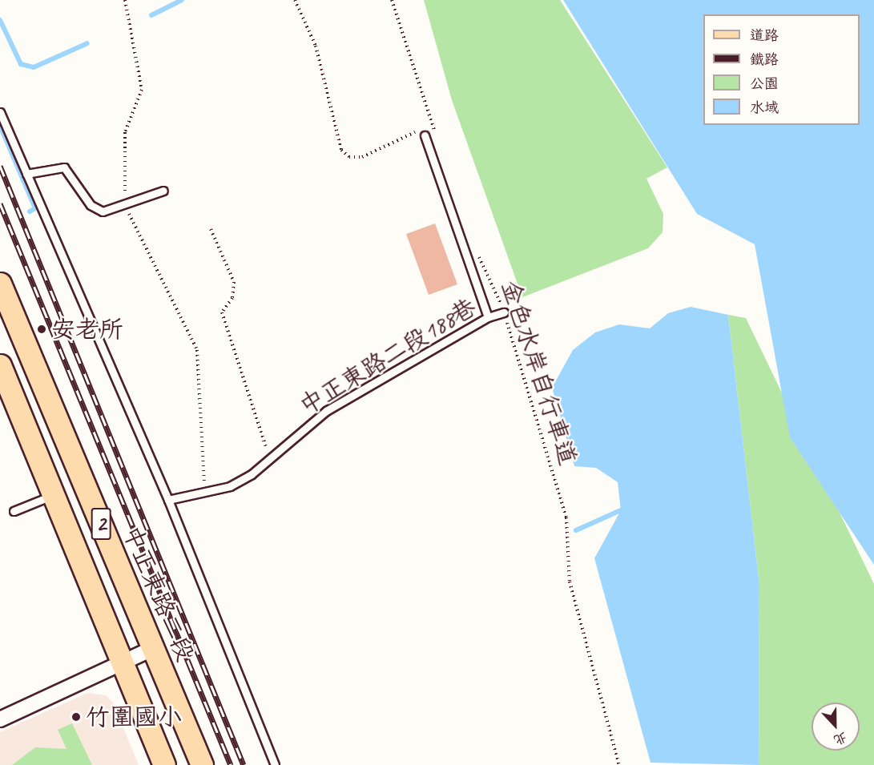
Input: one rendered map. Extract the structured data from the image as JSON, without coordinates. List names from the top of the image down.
{
  "streets": {
    "main road": ["2", "中正東路二段"],
    "lane": ["中正東路二段188巷"],
    "path": ["金色水岸自行車道"]
  },
  "crossings": [
    ["中正東路二段188巷", "金色水岸自行車道"]
  ],
  "places": ["安老所", "竹圍國小"],
  "legend": [
    "道路",
    "鐵路",
    "公園",
    "水域"
  ],
  "north": "bottom"
}
